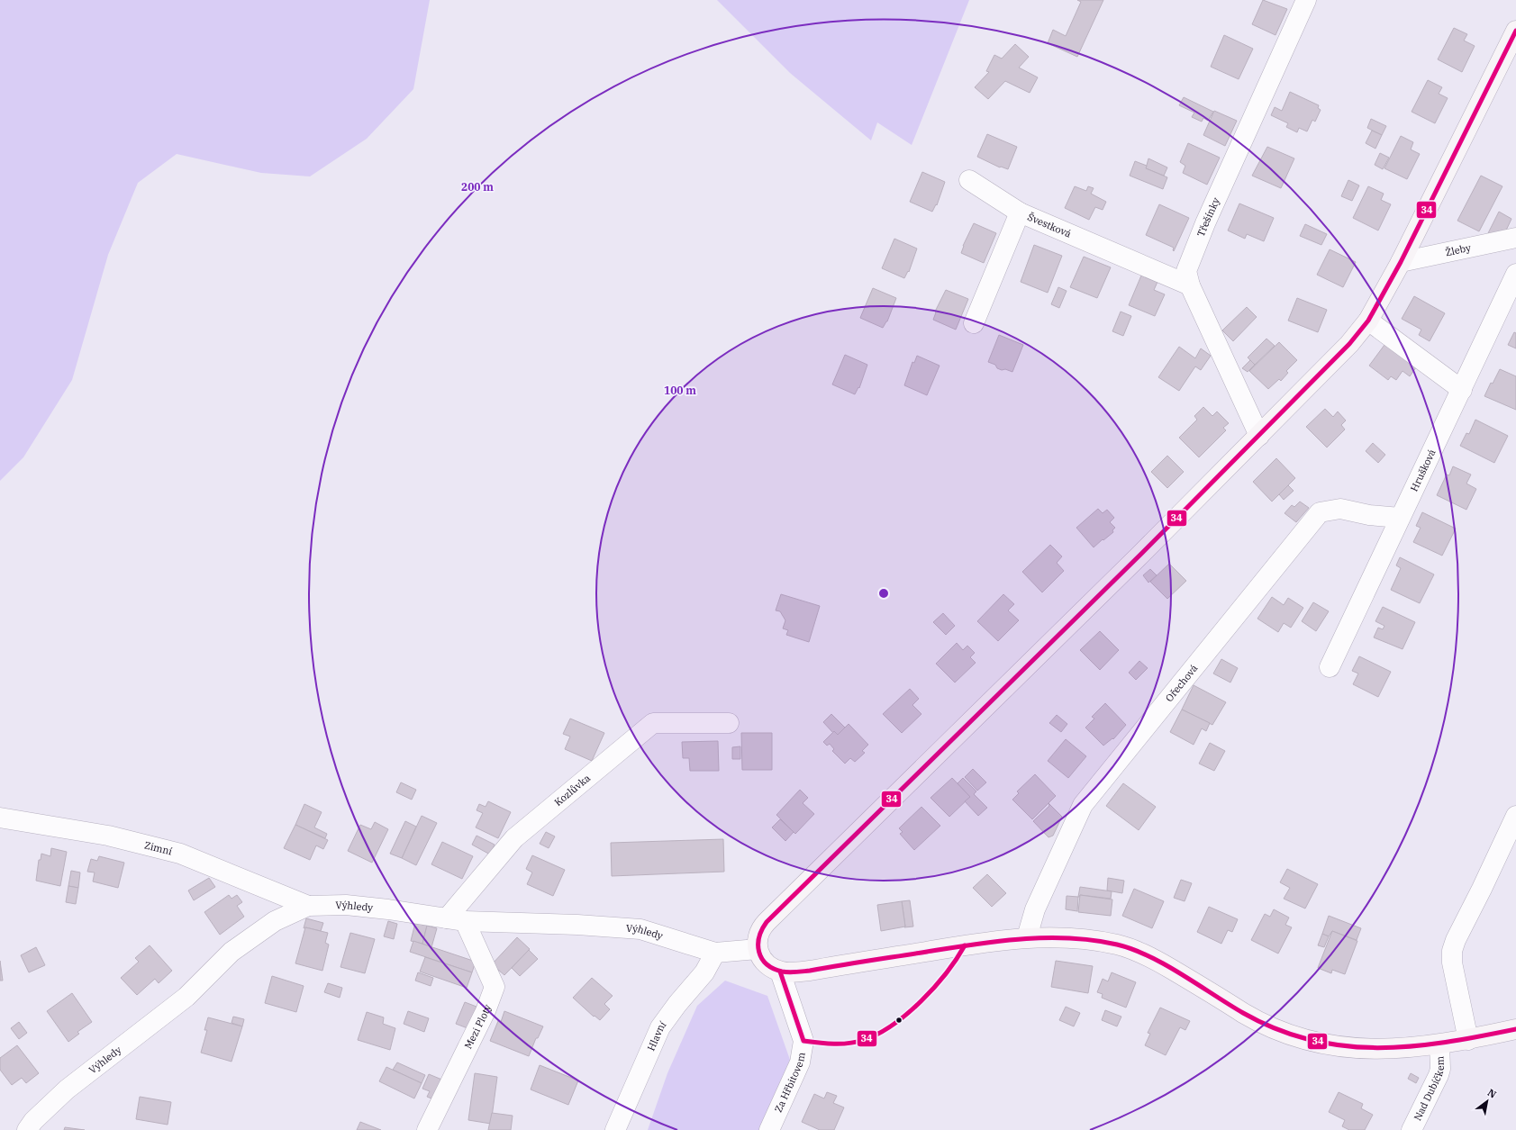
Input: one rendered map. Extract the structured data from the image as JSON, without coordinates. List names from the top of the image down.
{
  "streets": {
    "street": [
      "Třešínky",
      "Švestková",
      "Žleby",
      "Hrušková",
      "Ořechová",
      "Kozlůvka",
      "Zimní",
      "Výhledy",
      "Mezi Ploty",
      "Hlavní",
      "Za Hřbitovem",
      "Nad Dubíčkem"
    ]
  },
  "crossings": [
    ["Třešínky", "Švestková"],
    ["Hrušková", "Ořechová"],
    ["Kozlůvka", "Výhledy"],
    ["Kozlůvka", "Mezi Ploty"],
    ["Zimní", "Výhledy"],
    ["Výhledy", "Mezi Ploty"],
    ["Výhledy", "Hlavní"]
  ],
  "lines": ["transit line 34"],
  "north": "top right",
  "rings": ["200 m", "100 m"]
}
